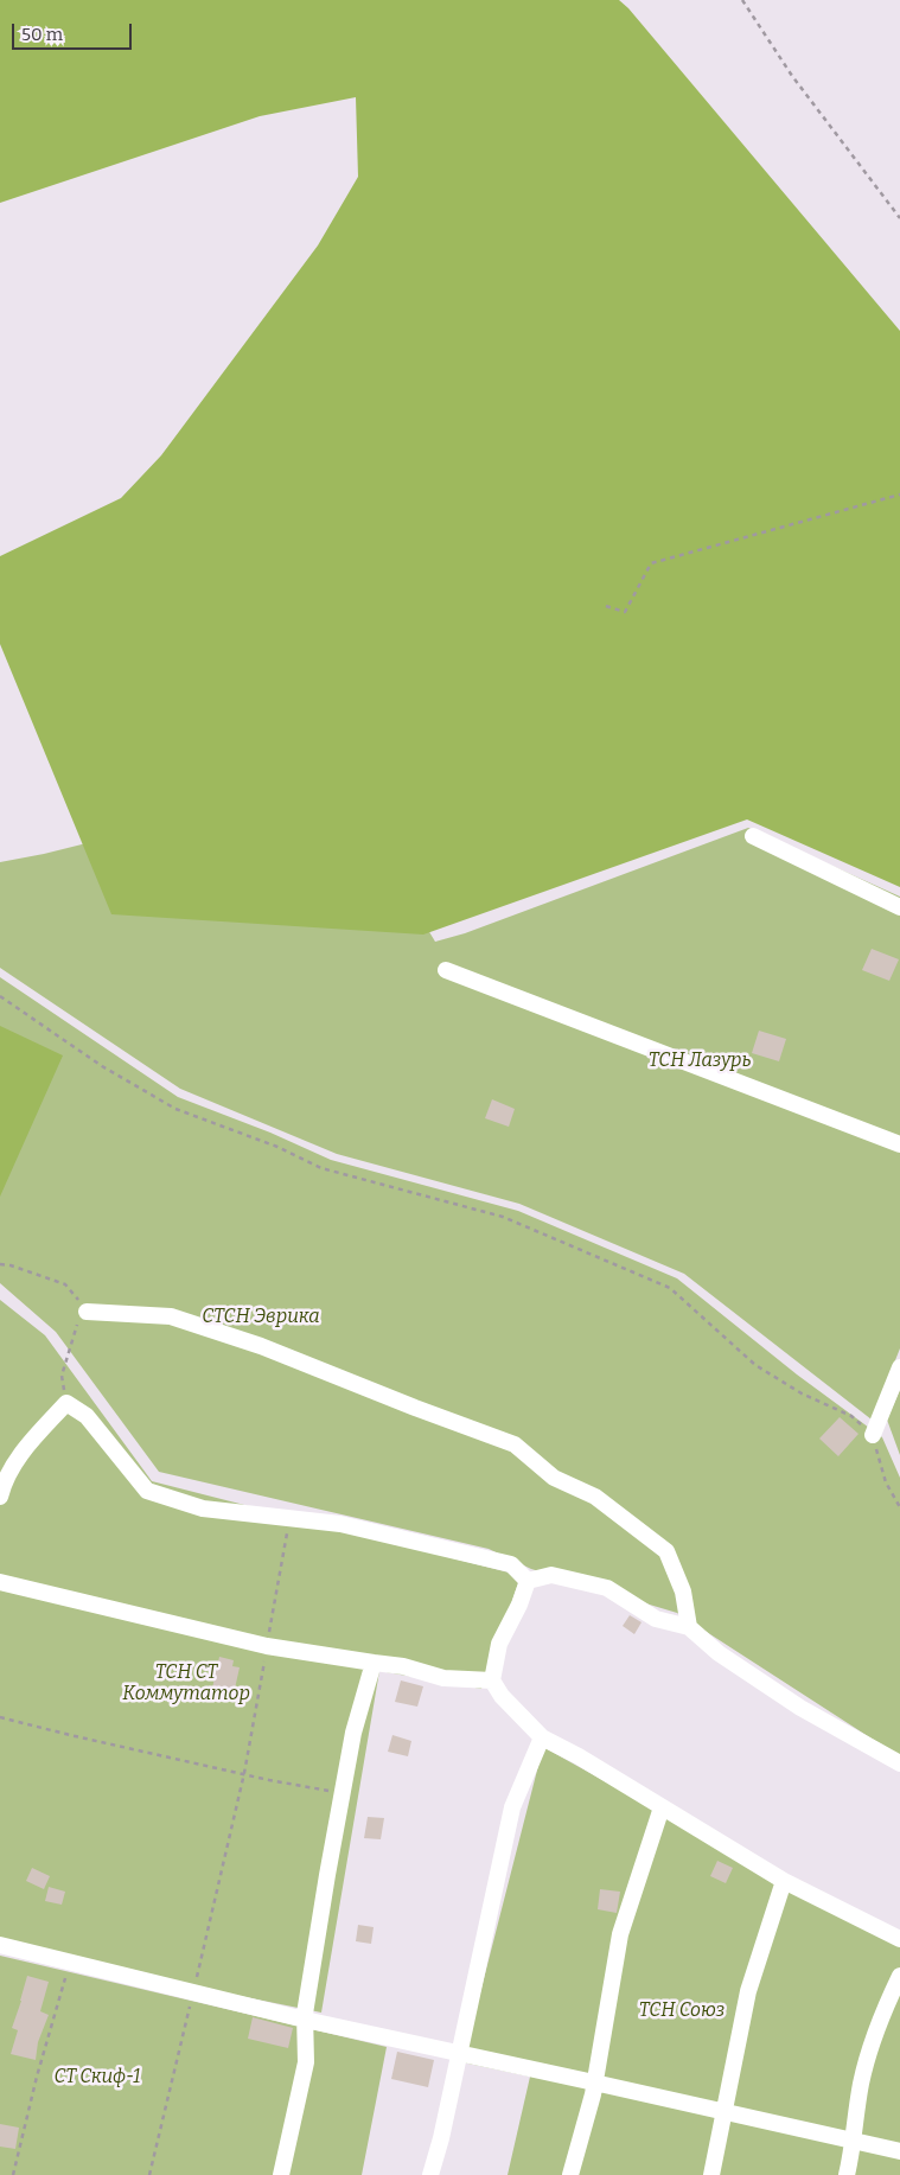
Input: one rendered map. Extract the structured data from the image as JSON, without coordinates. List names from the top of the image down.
{
  "parks": [
    "ТСН Лазурь",
    "СТСН Эврика",
    "ТСН СТ Коммутатор",
    "ТСН Союз",
    "СТ Скиф-1"
  ],
  "scale_bar": "50 m"
}
